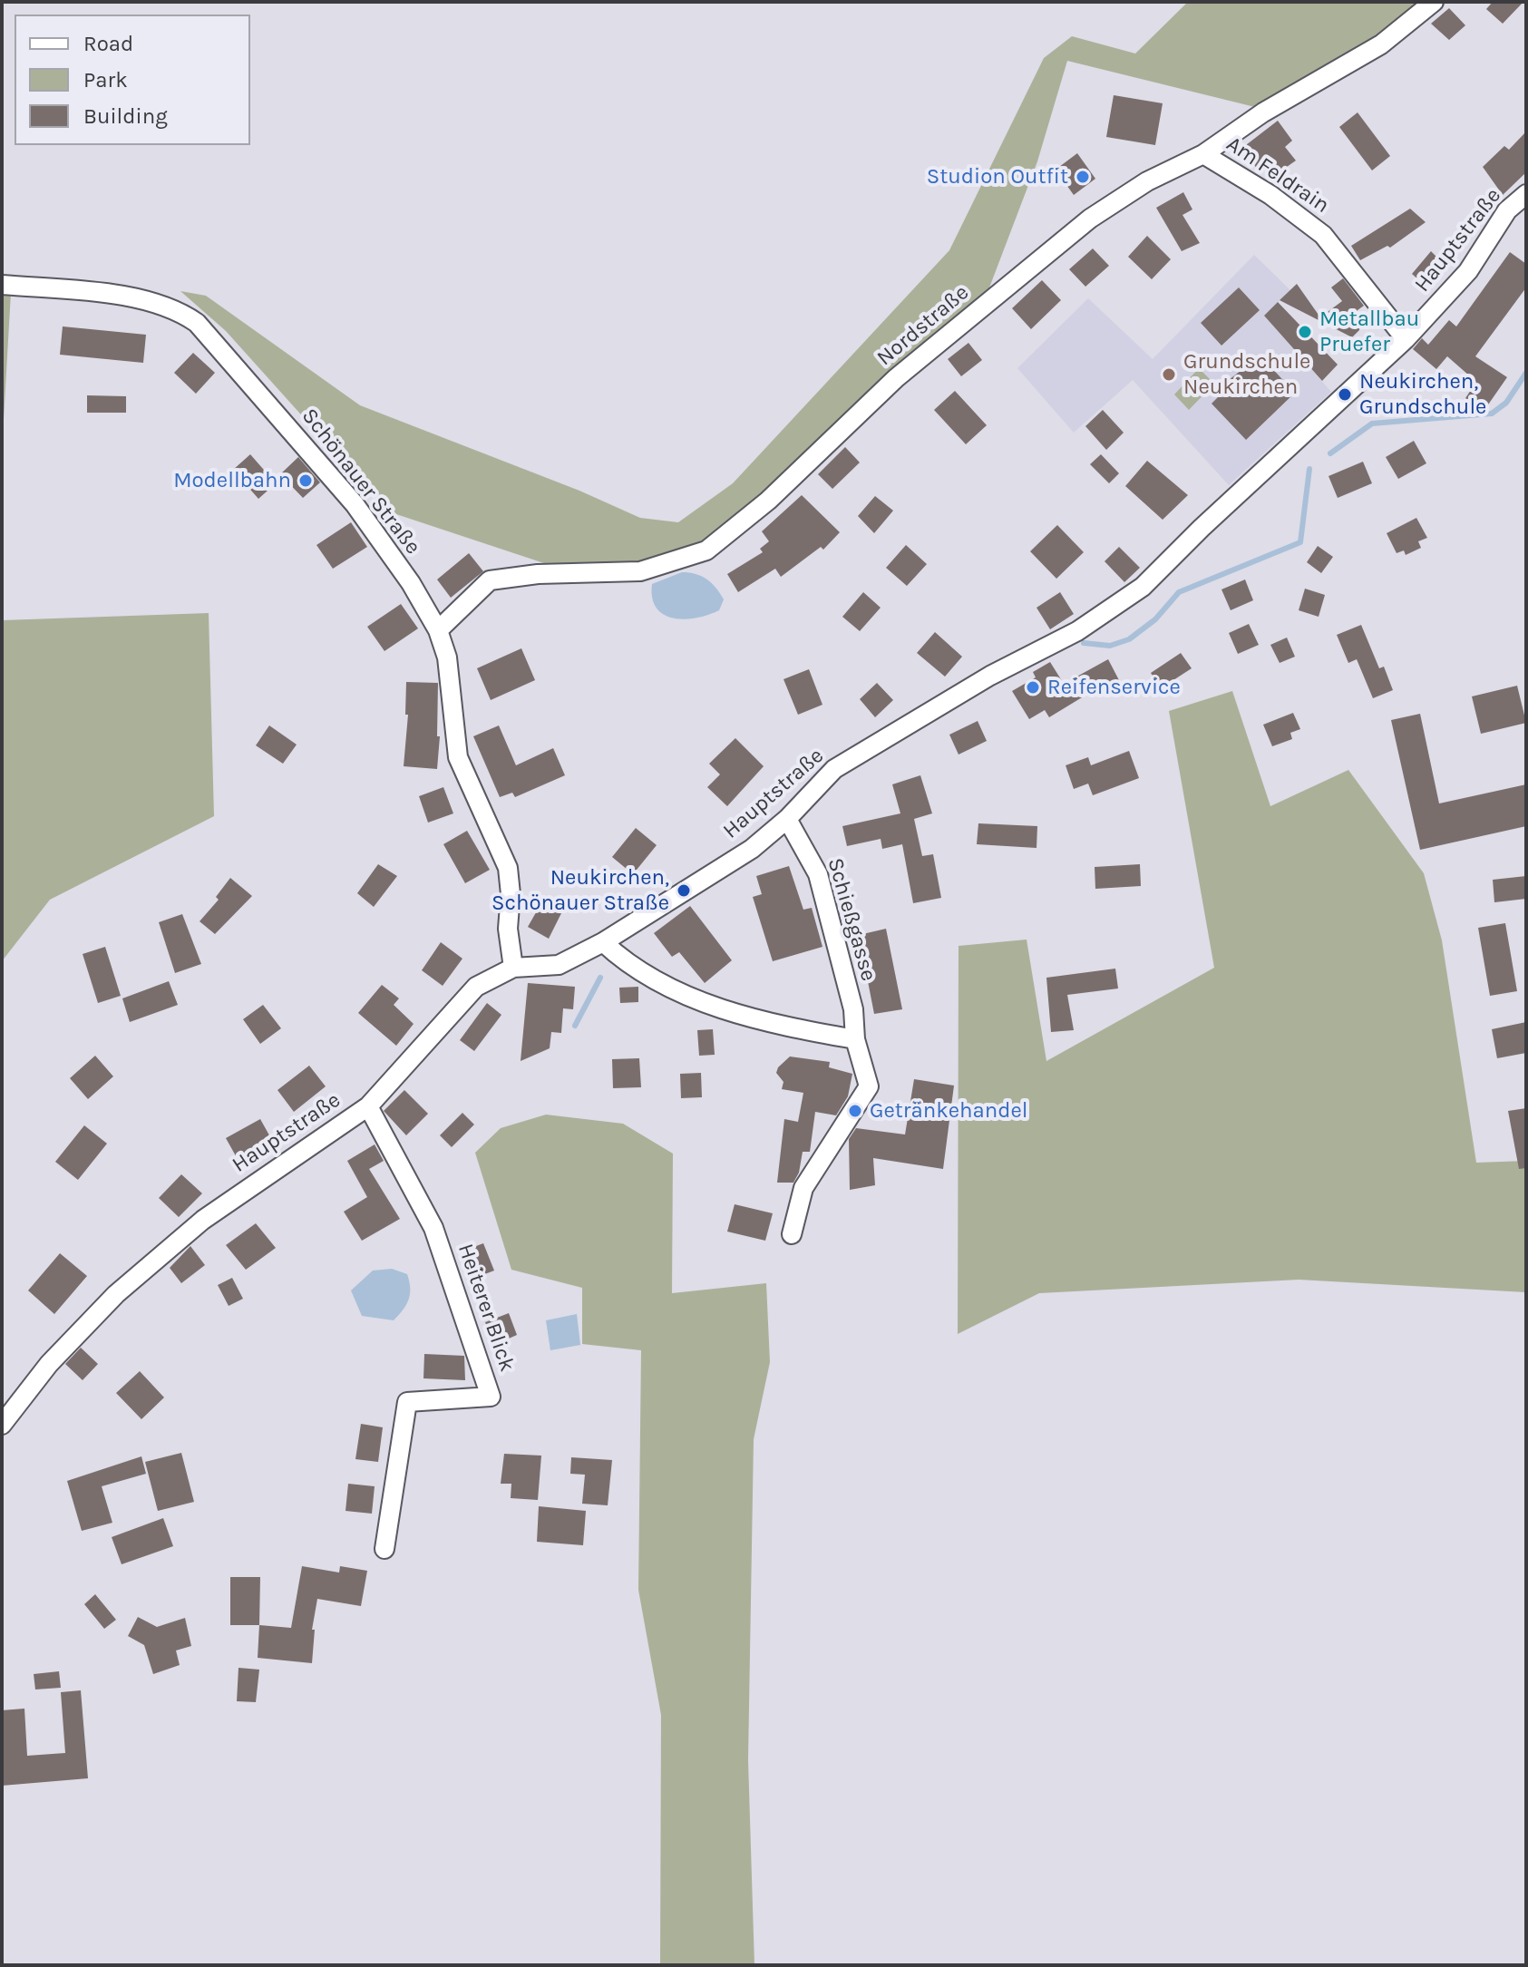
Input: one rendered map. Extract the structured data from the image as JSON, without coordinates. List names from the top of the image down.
{
  "streets": {
    "street": [
      "Am Feldrain",
      "Hauptstraße",
      "Nordstraße",
      "Schönauer Straße",
      "Schießgasse",
      "Heiterer Blick"
    ]
  },
  "crossings": [
    ["Am Feldrain", "Hauptstraße"],
    ["Am Feldrain", "Nordstraße"],
    ["Hauptstraße", "Schönauer Straße"],
    ["Hauptstraße", "Schießgasse"],
    ["Hauptstraße", "Heiterer Blick"],
    ["Nordstraße", "Schönauer Straße"]
  ],
  "places": [
    "Studion Outfit",
    "Metallbau Pruefer",
    "Grundschule Neukirchen",
    "Neukirchen, Grundschule",
    "Modellbahn",
    "Reifenservice",
    "Neukirchen, Schönauer Straße",
    "Getränkehandel"
  ],
  "legend": ["Road", "Park", "Building"]
}
